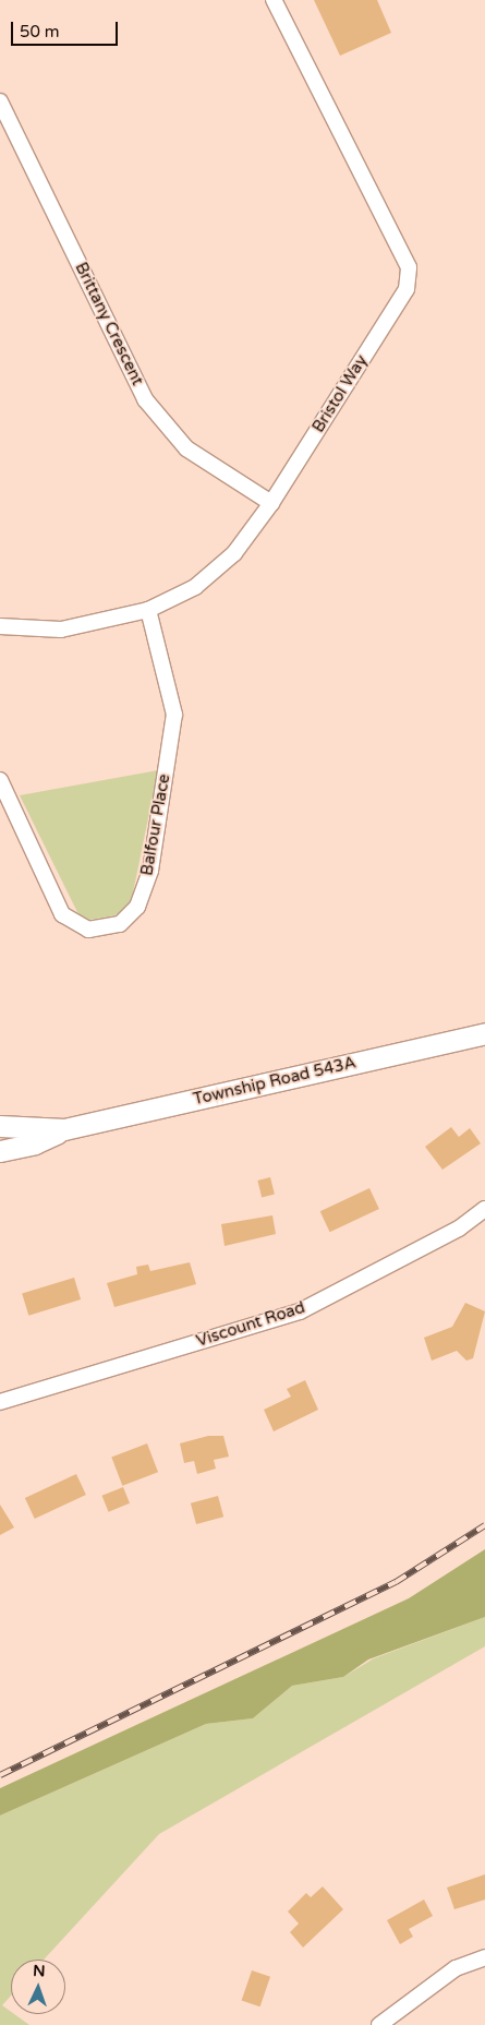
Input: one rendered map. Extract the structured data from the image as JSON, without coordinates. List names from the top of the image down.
{
  "streets": {
    "main road": ["Township Road 543A"],
    "street": [
      "Brittany Crescent",
      "Bristol Way",
      "Balfour Place",
      "Viscount Road"
    ]
  },
  "crossings": [
    ["Brittany Crescent", "Bristol Way"],
    ["Bristol Way", "Balfour Place"]
  ],
  "scale_bar": "50 m",
  "north": "top"
}
